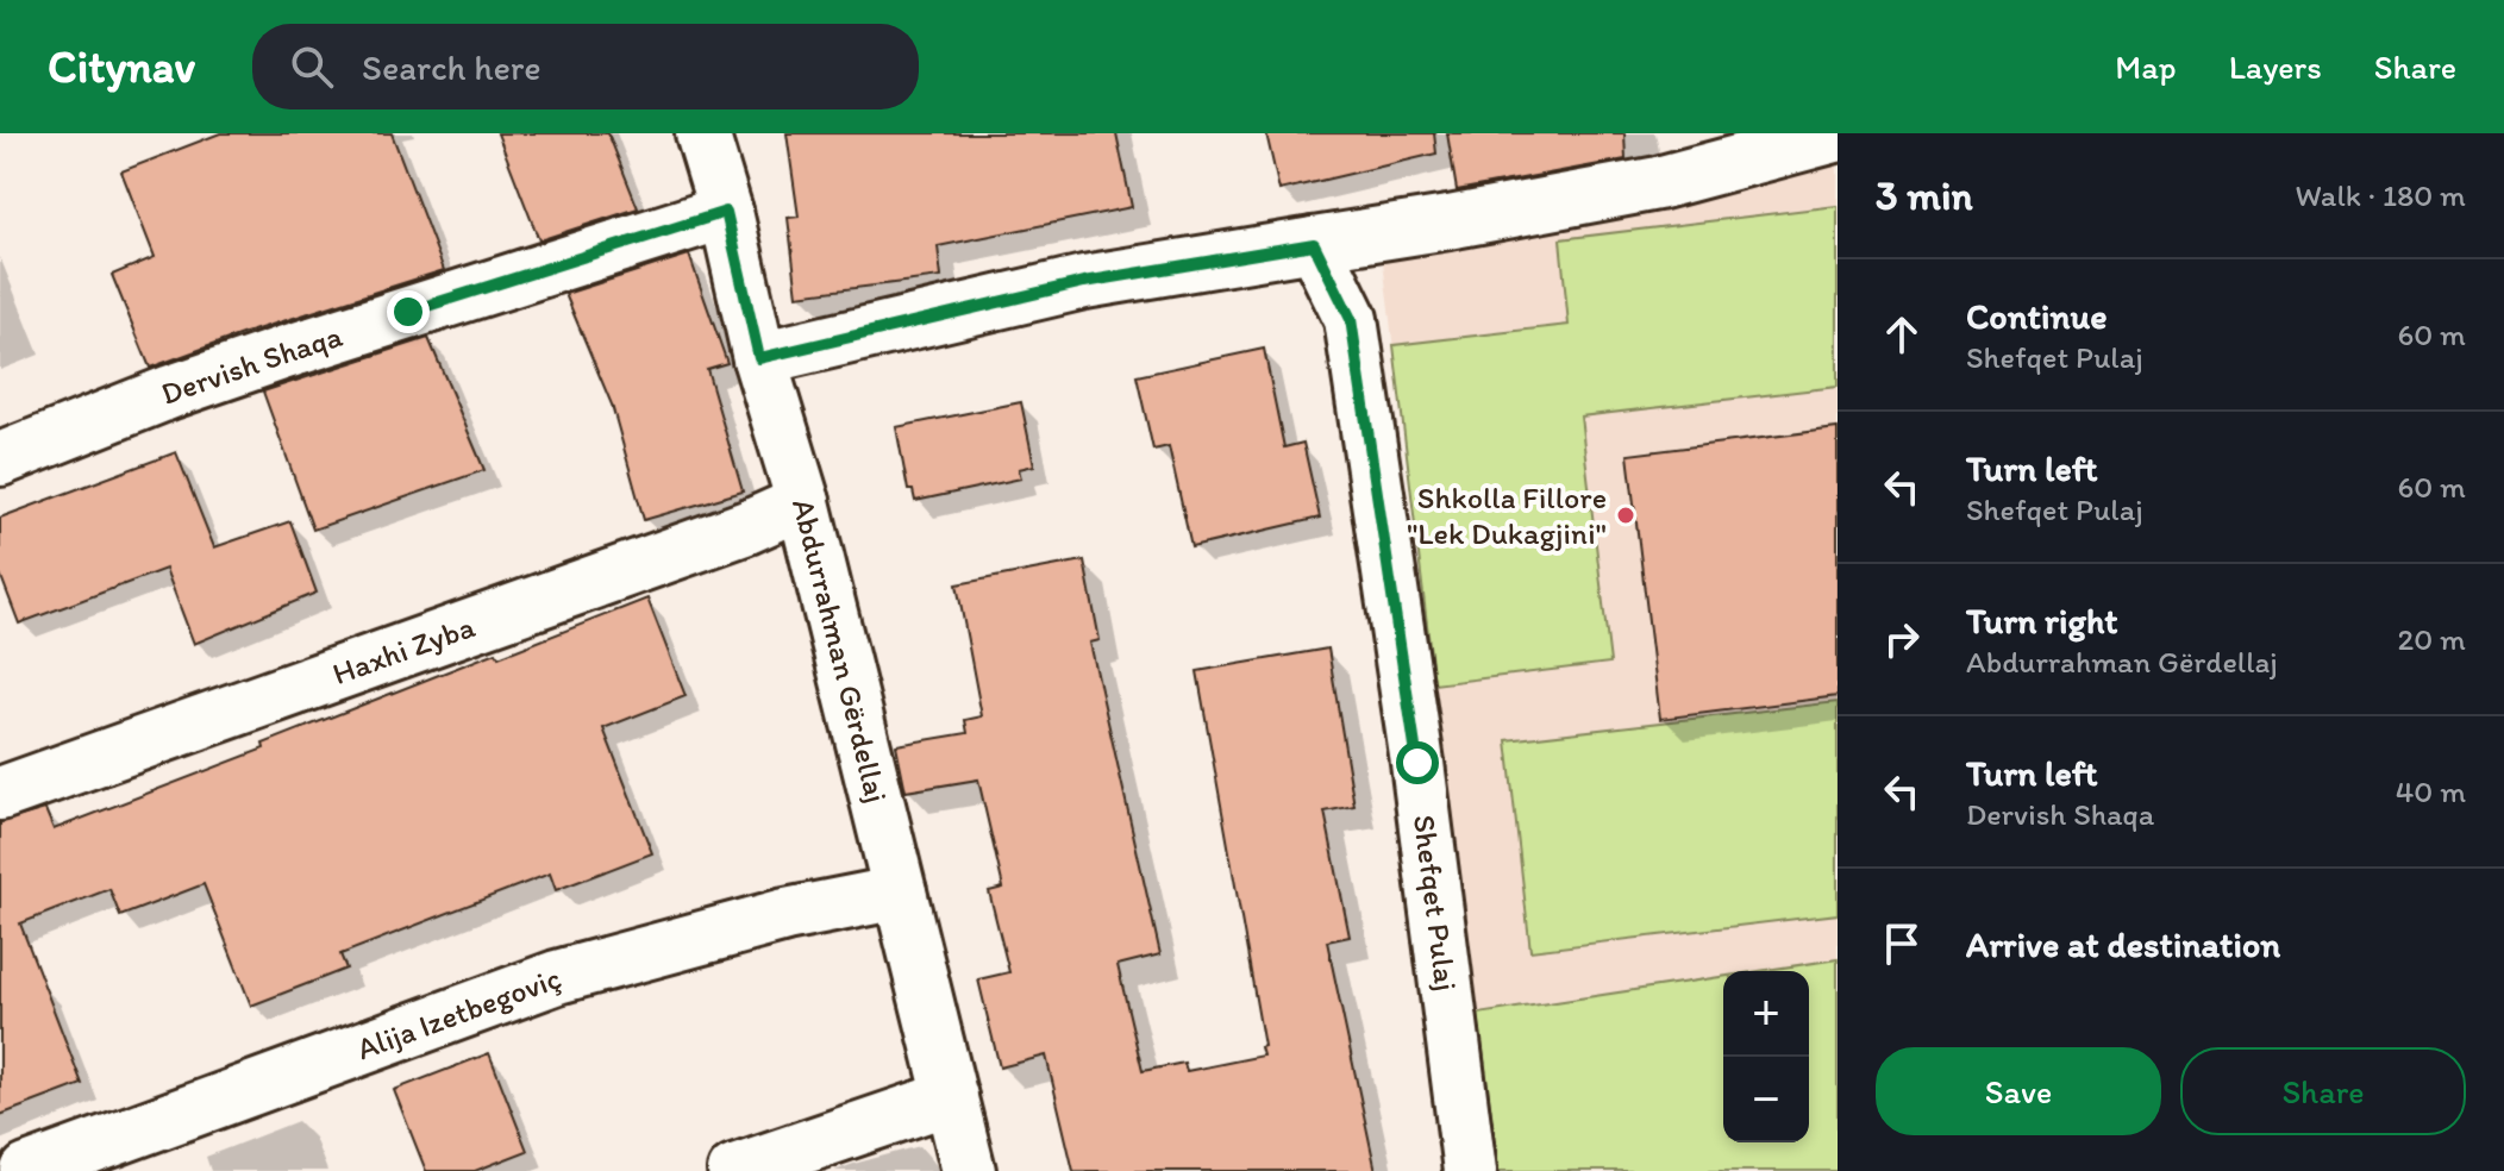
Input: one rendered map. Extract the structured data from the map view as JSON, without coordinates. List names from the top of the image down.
{
  "streets": {
    "street": [
      "Dervish Shaqa",
      "Haxhi Zyba",
      "Abdurrahman Gërdellaj",
      "Shefqet Pulaj",
      "Alija Izetbegoviç"
    ]
  },
  "crossings": [
    ["Dervish Shaqa", "Abdurrahman Gërdellaj"],
    ["Haxhi Zyba", "Abdurrahman Gërdellaj"],
    ["Abdurrahman Gërdellaj", "Alija Izetbegoviç"]
  ],
  "places": ["Shkolla Fillore \"Lek Dukagjini\""],
  "page": {
    "header": "Citynav",
    "search": "Search here",
    "nav": ["Map", "Layers", "Share"],
    "heading": ["3 min", "Walk · 180 m"],
    "list": [
      ["Continue", "Shefqet Pulaj", "60 m"],
      ["Turn left", "Shefqet Pulaj", "60 m"],
      ["Turn right", "Abdurrahman Gërdellaj", "20 m"],
      ["Turn left", "Dervish Shaqa", "40 m"],
      "Arrive at destination"
    ],
    "map_buttons": ["+", "−"],
    "buttons": ["Save", "Share"]
  }
}
